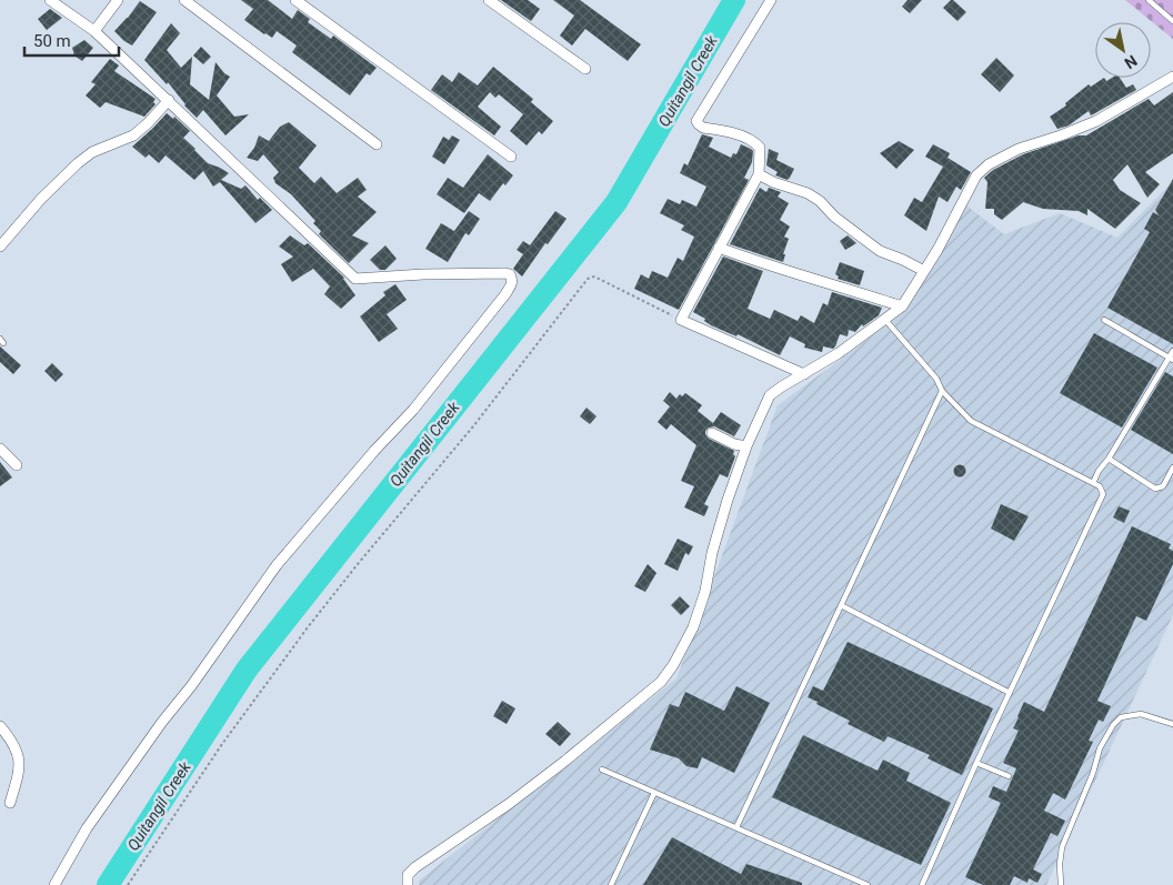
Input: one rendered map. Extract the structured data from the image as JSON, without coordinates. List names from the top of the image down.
{
  "water": ["Quitangil Creek"],
  "scale_bar": "50 m",
  "north": "bottom right"
}
